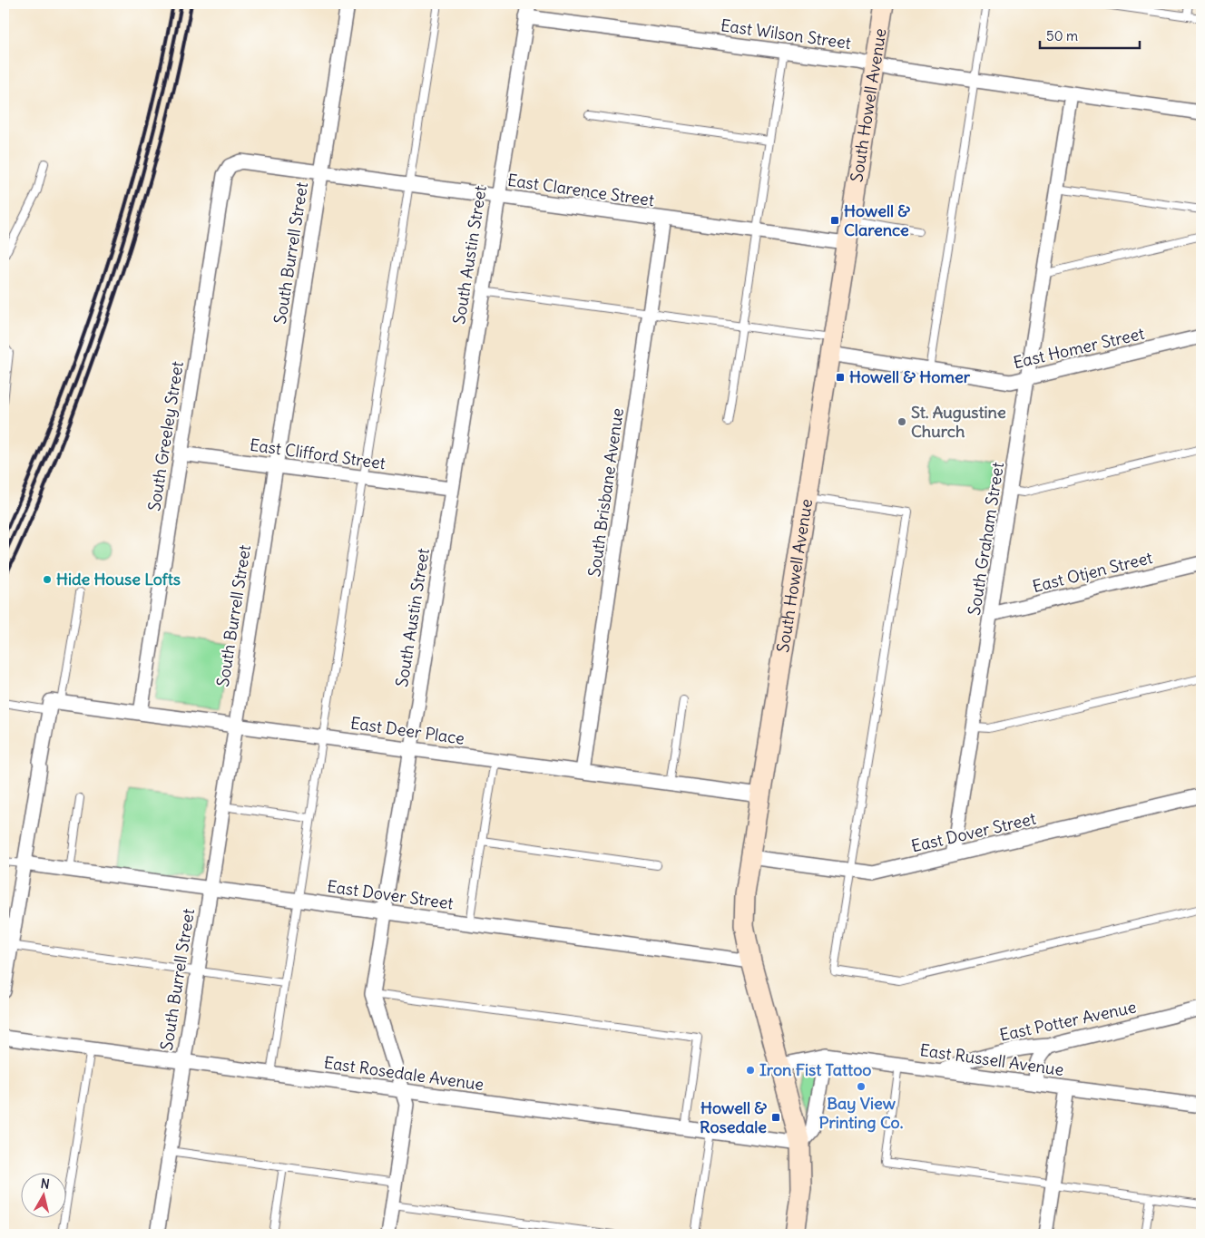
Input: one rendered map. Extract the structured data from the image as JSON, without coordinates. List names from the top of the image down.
{
  "streets": {
    "street": [
      "East Wilson Street",
      "South Howell Avenue",
      "East Clarence Street",
      "South Burrell Street",
      "South Austin Street",
      "East Homer Street",
      "South Greeley Street",
      "East Clifford Street",
      "South Brisbane Avenue",
      "South Graham Street",
      "East Otjen Street",
      "East Deer Place",
      "East Dover Street",
      "East Potter Avenue",
      "East Russell Avenue",
      "East Rosedale Avenue"
    ]
  },
  "crossings": [
    ["East Wilson Street", "South Howell Avenue"],
    ["East Wilson Street", "South Austin Street"],
    ["East Wilson Street", "South Graham Street"],
    ["South Howell Avenue", "East Clarence Street"],
    ["South Howell Avenue", "East Homer Street"],
    ["South Howell Avenue", "East Deer Place"],
    ["South Howell Avenue", "East Dover Street"],
    ["South Howell Avenue", "East Russell Avenue"],
    ["South Howell Avenue", "East Rosedale Avenue"],
    ["East Clarence Street", "South Burrell Street"],
    ["East Clarence Street", "South Austin Street"],
    ["East Clarence Street", "South Greeley Street"],
    ["East Clarence Street", "South Brisbane Avenue"],
    ["South Burrell Street", "East Clifford Street"],
    ["South Burrell Street", "East Deer Place"],
    ["South Burrell Street", "East Dover Street"],
    ["South Burrell Street", "East Rosedale Avenue"],
    ["South Austin Street", "East Clifford Street"],
    ["South Austin Street", "East Deer Place"],
    ["South Austin Street", "East Dover Street"],
    ["South Austin Street", "East Rosedale Avenue"],
    ["East Homer Street", "South Graham Street"],
    ["South Greeley Street", "East Clifford Street"],
    ["South Greeley Street", "East Deer Place"],
    ["South Brisbane Avenue", "East Deer Place"],
    ["South Graham Street", "East Otjen Street"],
    ["South Graham Street", "East Dover Street"],
    ["East Potter Avenue", "East Russell Avenue"]
  ],
  "places": {
    "transit": ["Howell & Clarence", "Howell & Homer", "Howell & Rosedale"],
    "other": [
      "St. Augustine Church",
      "Hide House Lofts",
      "Iron Fist Tattoo",
      "Bay View Printing Co."
    ]
  },
  "scale_bar": "50 m",
  "north": "top"
}
